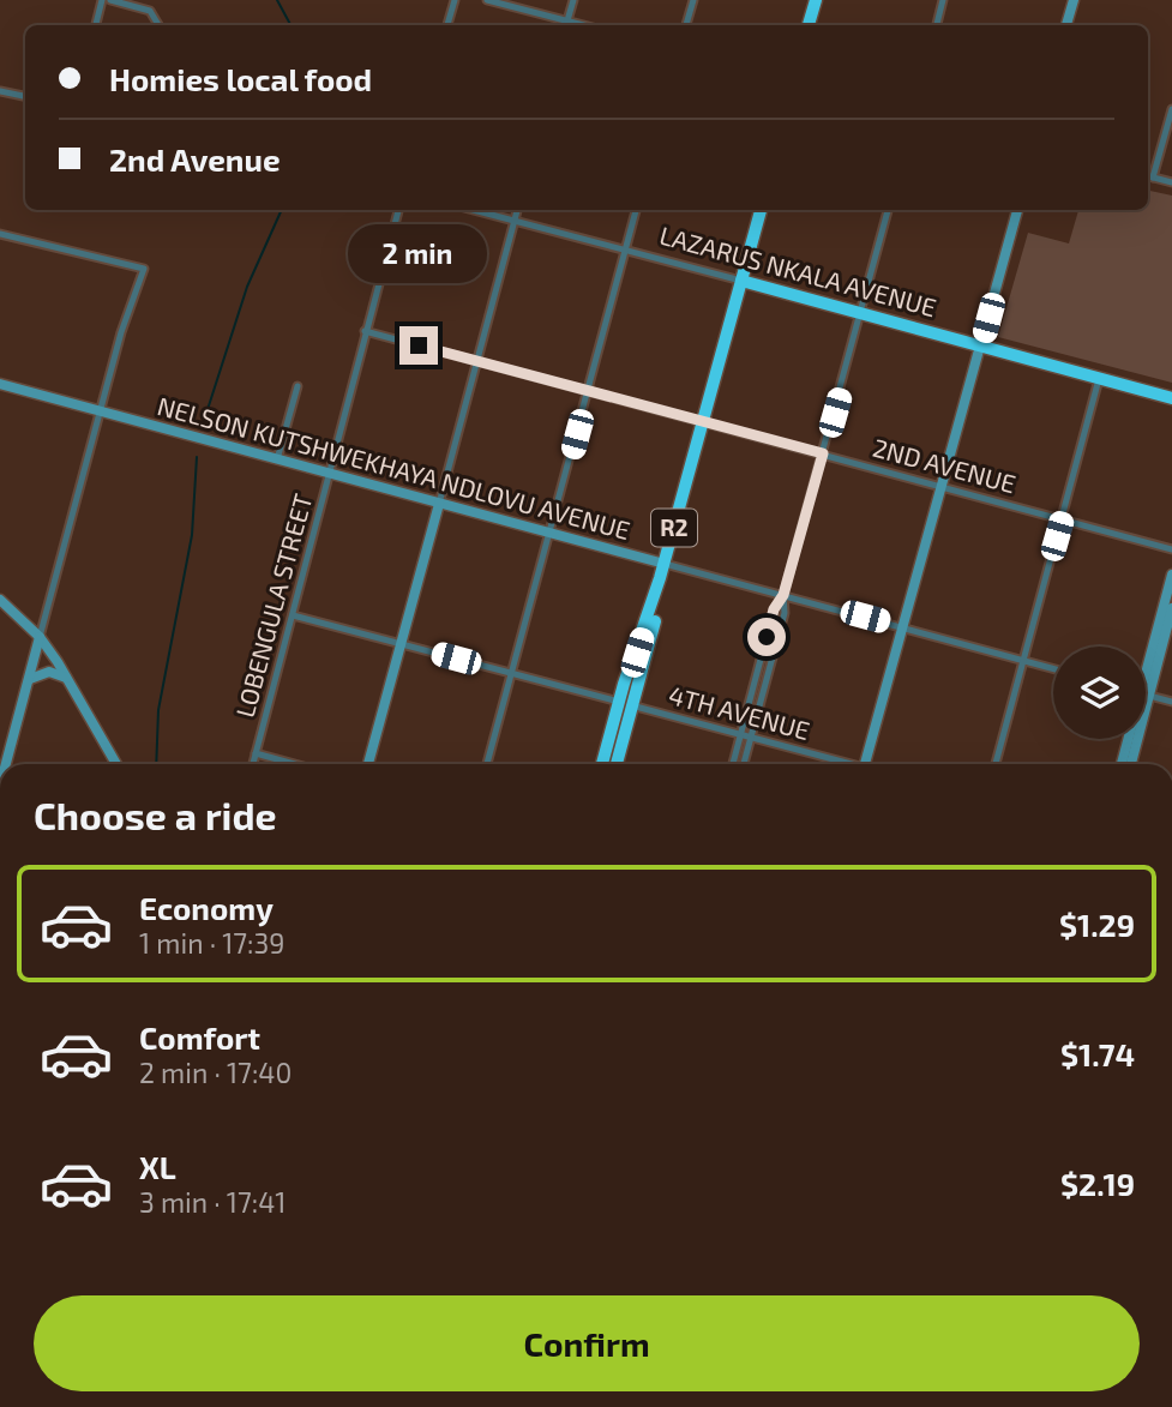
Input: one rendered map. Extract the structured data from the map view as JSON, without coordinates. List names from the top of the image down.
{
  "streets": {
    "highway": ["LAZARUS NKALA AVENUE", "R2"],
    "street": [
      "2ND AVENUE",
      "NELSON KUTSHWEKHAYA NDLOVU AVENUE",
      "LOBENGULA STREET",
      "4TH AVENUE"
    ]
  },
  "crossings": [
    ["LAZARUS NKALA AVENUE", "R2"],
    ["2ND AVENUE", "R2"],
    ["2ND AVENUE", "LOBENGULA STREET"],
    ["NELSON KUTSHWEKHAYA NDLOVU AVENUE", "R2"],
    ["NELSON KUTSHWEKHAYA NDLOVU AVENUE", "LOBENGULA STREET"],
    ["R2", "4TH AVENUE"],
    ["LOBENGULA STREET", "4TH AVENUE"]
  ],
  "page": {
    "banner": ["Homies local food", "2nd Avenue"],
    "bubble": "2 min",
    "heading": "Choose a ride",
    "list": [
      {
        "name": "Economy",
        "note": "1 min · 17:39",
        "value": "$1.29"
      },
      {
        "name": "Comfort",
        "note": "2 min · 17:40",
        "value": "$1.74"
      },
      {
        "name": "XL",
        "note": "3 min · 17:41",
        "value": "$2.19"
      }
    ],
    "buttons": "Confirm"
  }
}
